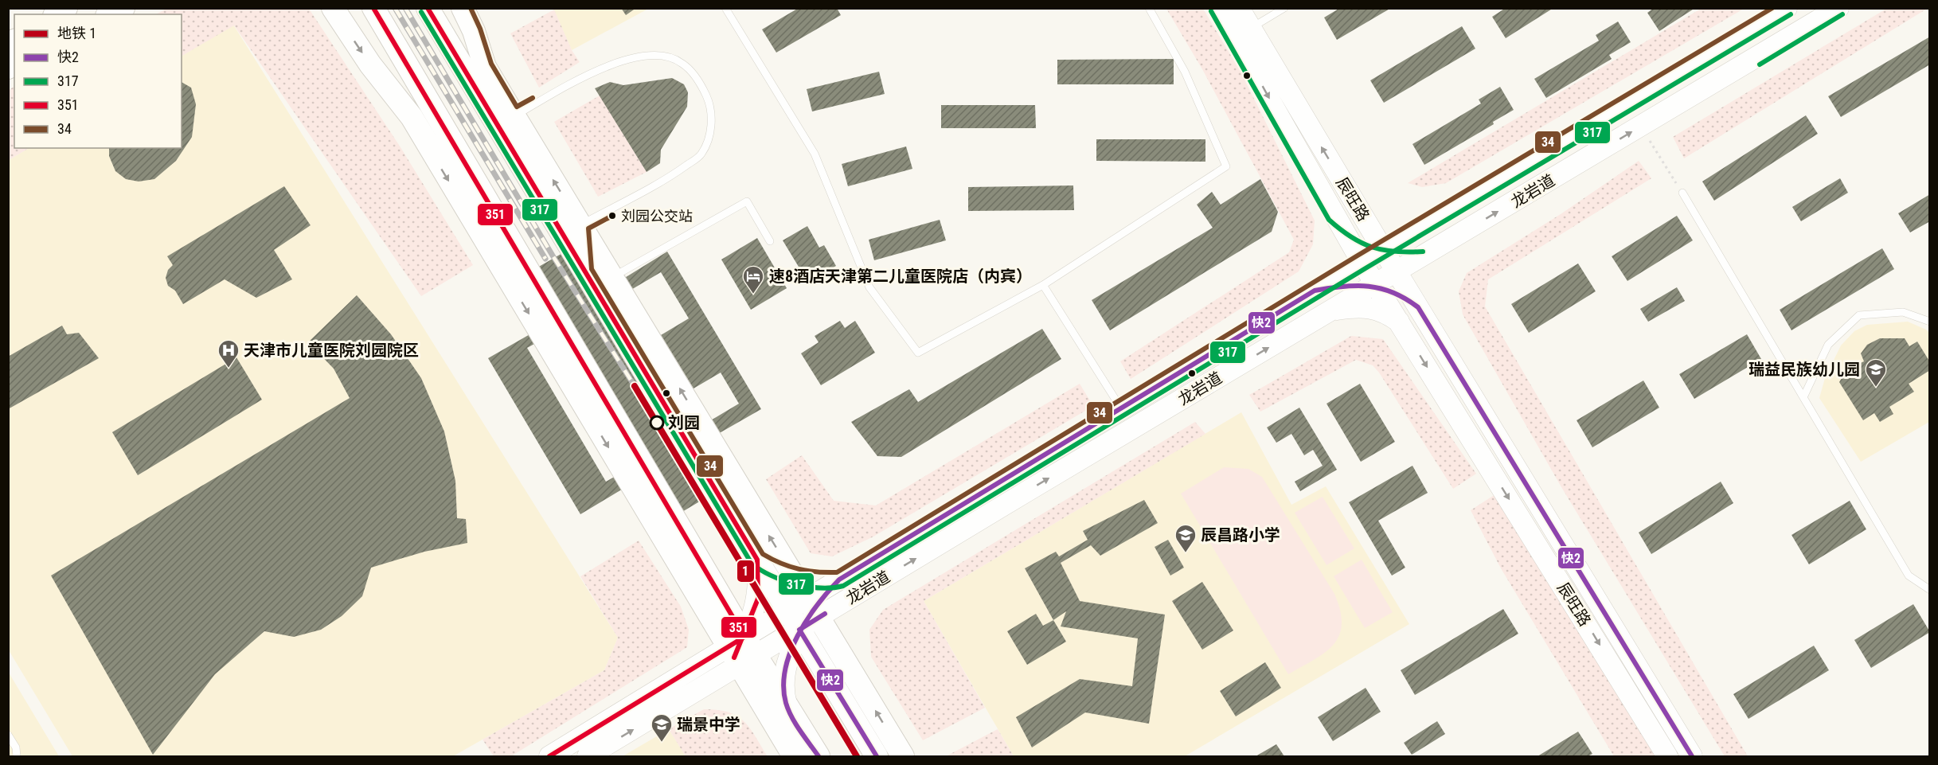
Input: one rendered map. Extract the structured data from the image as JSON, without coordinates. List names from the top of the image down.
{
  "streets": {
    "main road": ["龙岩道", "辰旺路"]
  },
  "crossings": [
    ["龙岩道", "辰旺路"]
  ],
  "places": {
    "other": ["刘园公交站", "刘园"],
    "hotel": ["速8酒店天津第二儿童医院店（内宾）"],
    "hospital": ["天津市儿童医院刘园院区"],
    "school or university": ["瑞益民族幼儿园", "辰昌路小学", "瑞景中学"]
  },
  "lines": [
    "transit line 351",
    "transit line 34",
    "transit line 317",
    "transit line 快2",
    "metro line 1"
  ],
  "legend": [
    "地铁 1",
    "快2",
    "317",
    "351",
    "34"
  ]
}
